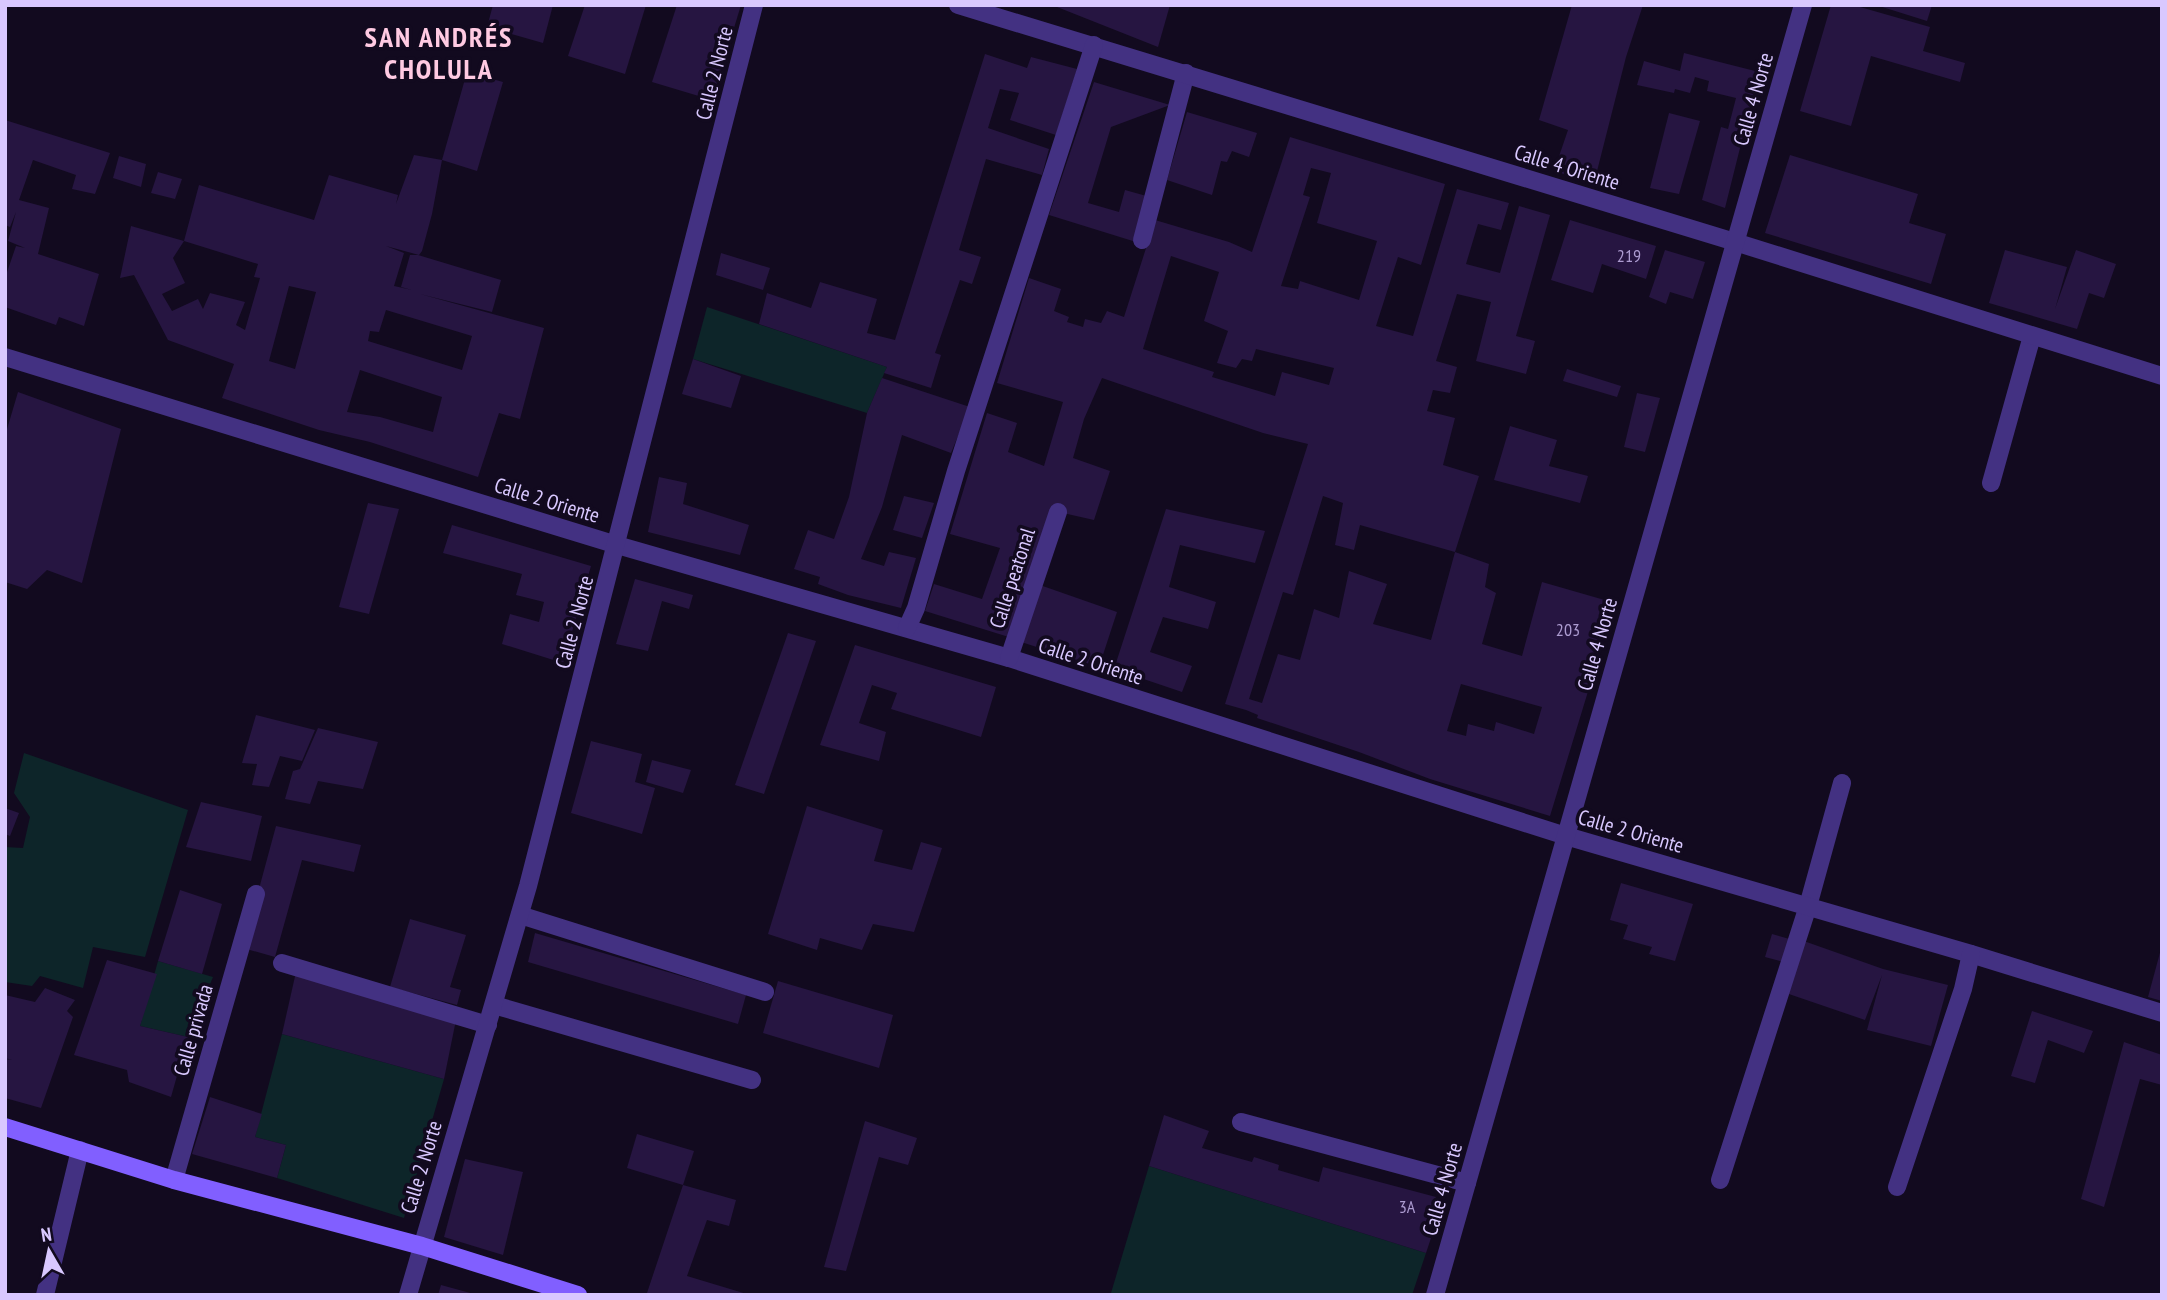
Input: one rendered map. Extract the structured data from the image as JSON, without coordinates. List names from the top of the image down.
{
  "streets": {
    "street": [
      "Calle 2 Norte",
      "Calle 4 Norte",
      "Calle 4 Oriente",
      "Calle 2 Oriente",
      "Calle peatonal",
      "Calle privada"
    ]
  },
  "crossings": [
    ["Calle 2 Norte", "Calle 2 Oriente"],
    ["Calle 4 Norte", "Calle 4 Oriente"],
    ["Calle 4 Norte", "Calle 2 Oriente"],
    ["Calle 2 Oriente", "Calle peatonal"]
  ],
  "districts": ["SAN ANDRÉS CHOLULA"],
  "house_numbers": ["219", "203", "3A"],
  "north": "top"
}
